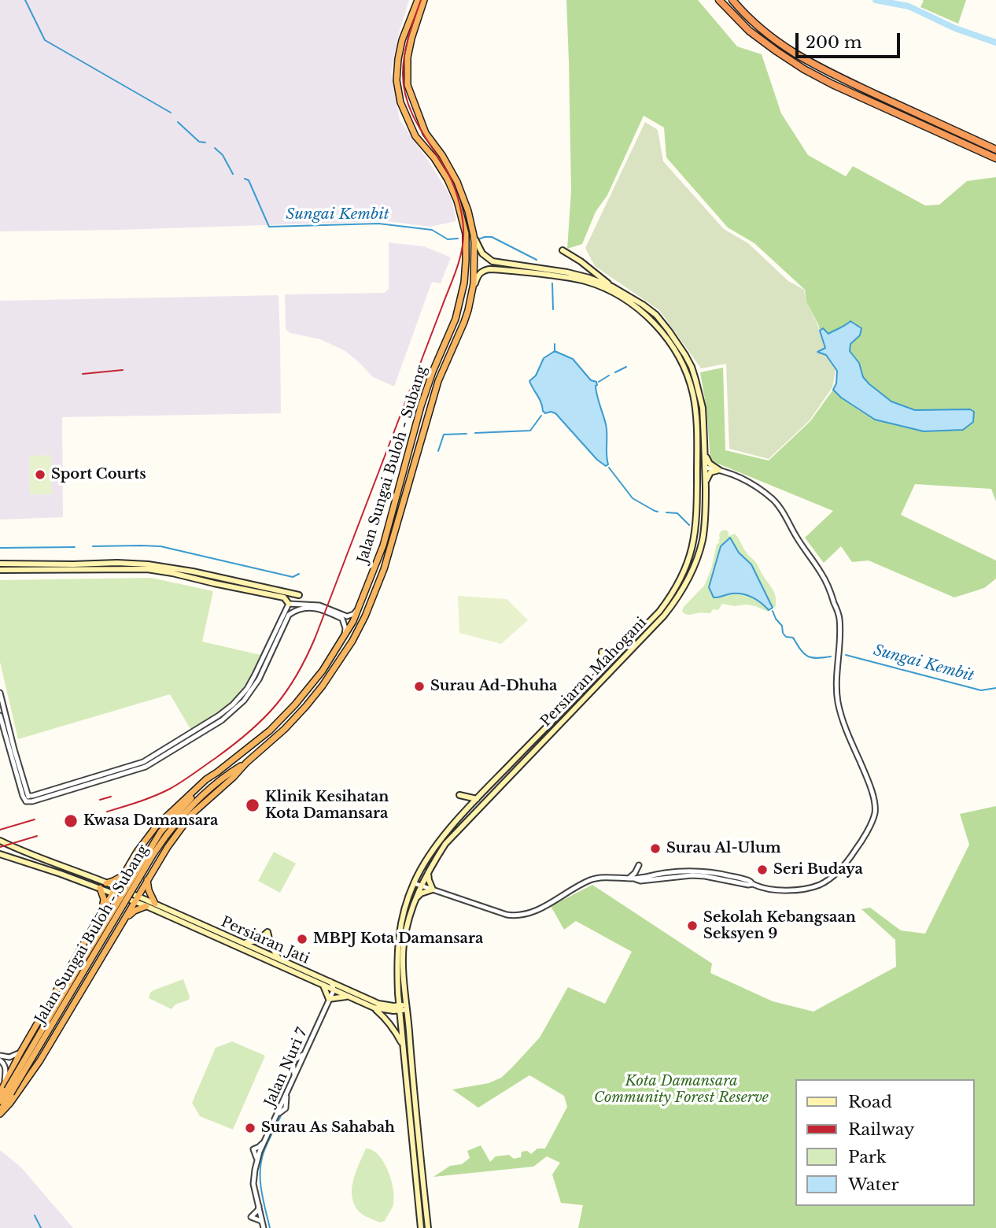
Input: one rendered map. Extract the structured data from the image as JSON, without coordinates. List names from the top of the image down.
{
  "streets": {
    "highway": ["Jalan Sungai Buloh - Subang"],
    "main road": ["Persiaran Mahogani", "Persiaran Jati"],
    "street": ["Jalan Nuri 7"]
  },
  "crossings": [
    ["Jalan Sungai Buloh - Subang", "Persiaran Mahogani"],
    ["Jalan Sungai Buloh - Subang", "Persiaran Jati"],
    ["Persiaran Mahogani", "Persiaran Jati"],
    ["Persiaran Jati", "Jalan Nuri 7"]
  ],
  "water": ["Sungai Kembit"],
  "parks": ["Kota Damansara Community Forest Reserve"],
  "places": [
    "Sport Courts",
    "Surau Ad-Dhuha",
    "Klinik Kesihatan Kota Damansara",
    "Kwasa Damansara",
    "Surau Al-Ulum",
    "Seri Budaya",
    "Sekolah Kebangsaan Seksyen 9",
    "MBPJ Kota Damansara",
    "Surau As Sahabah"
  ],
  "legend": [
    "Road",
    "Railway",
    "Park",
    "Water"
  ],
  "scale_bar": "200 m"
}
